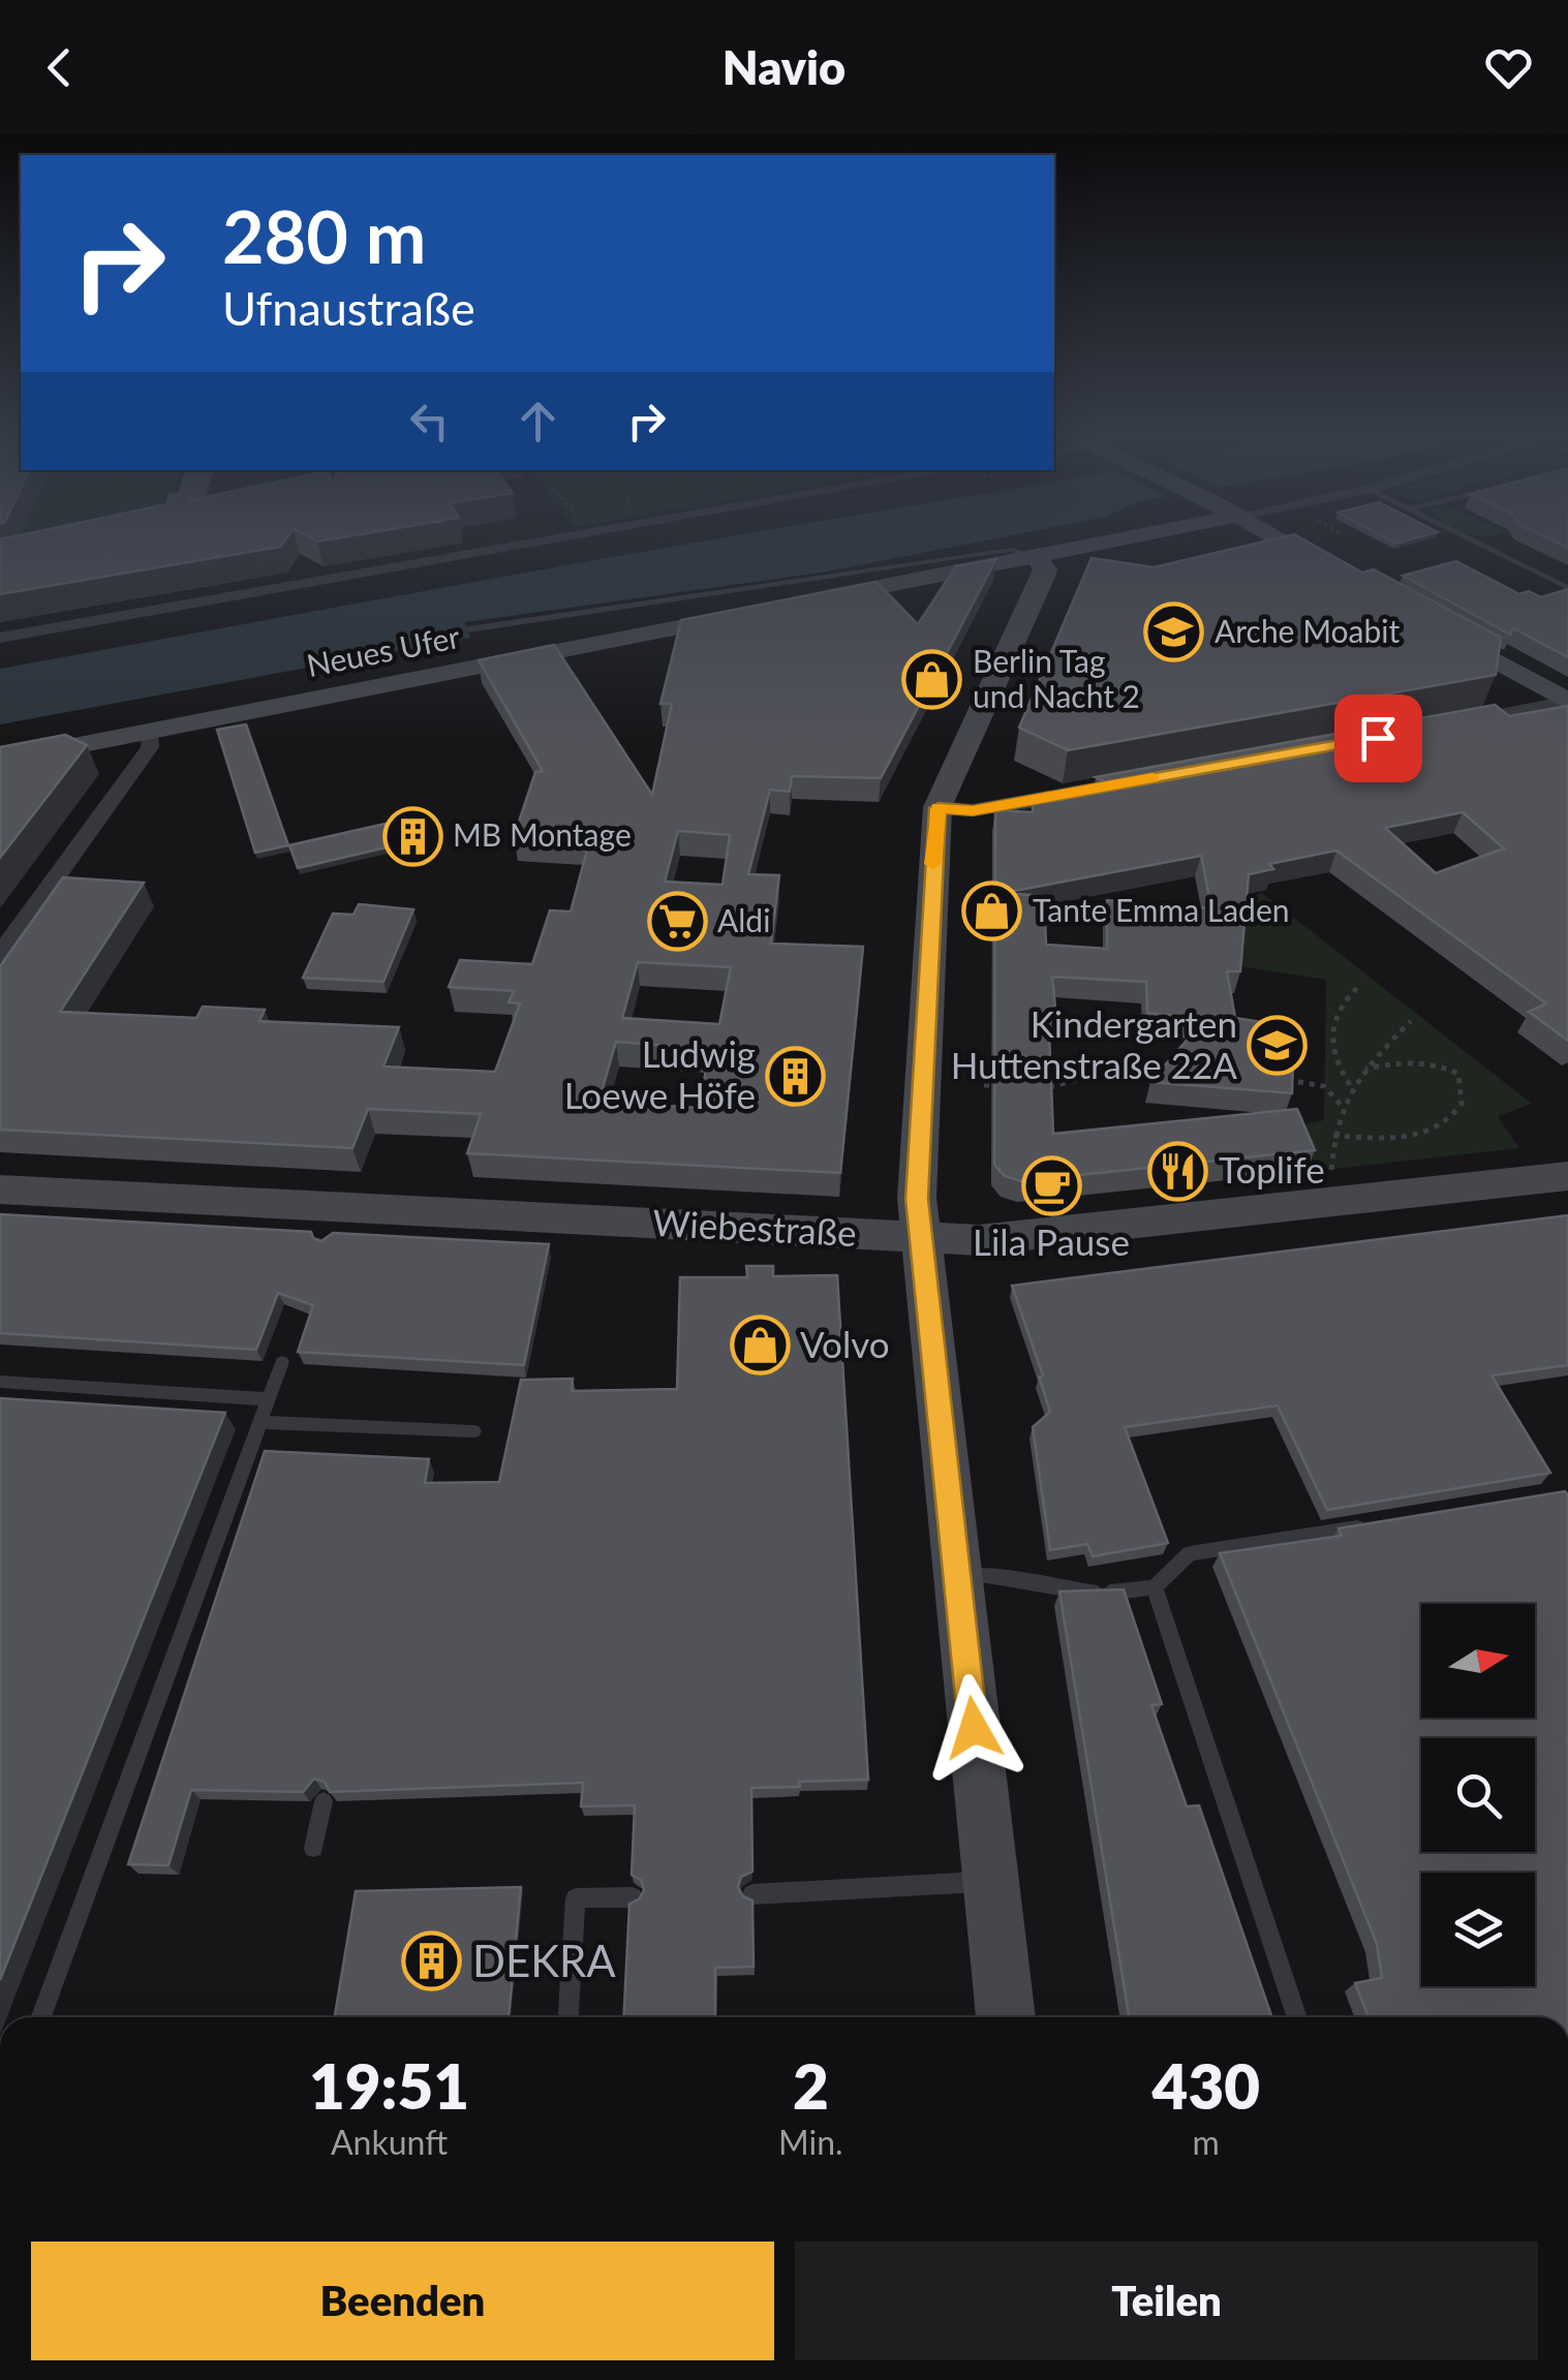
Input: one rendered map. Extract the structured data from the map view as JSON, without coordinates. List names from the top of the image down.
{
  "streets": {
    "street": ["Neues Ufer", "Wiebestraße"]
  },
  "places": {
    "school or university": ["Arche Moabit", "Kindergarten Huttenstraße 22A"],
    "shop": ["Berlin Tag und Nacht 2", "Tante Emma Laden", "Volvo"],
    "building": ["MB Montage", "Ludwig Loewe Höfe", "DEKRA"],
    "supermarket": ["Aldi"],
    "restaurant": ["Toplife"],
    "cafe": ["Lila Pause"]
  },
  "north": "right",
  "page": {
    "header": "Navio",
    "turn": ["280 m", "Ufnaustraße"],
    "eta": [
      "19:51",
      "Ankunft",
      "2",
      "Min.",
      "430",
      "m"
    ],
    "buttons": ["Beenden", "Teilen"]
  }
}
